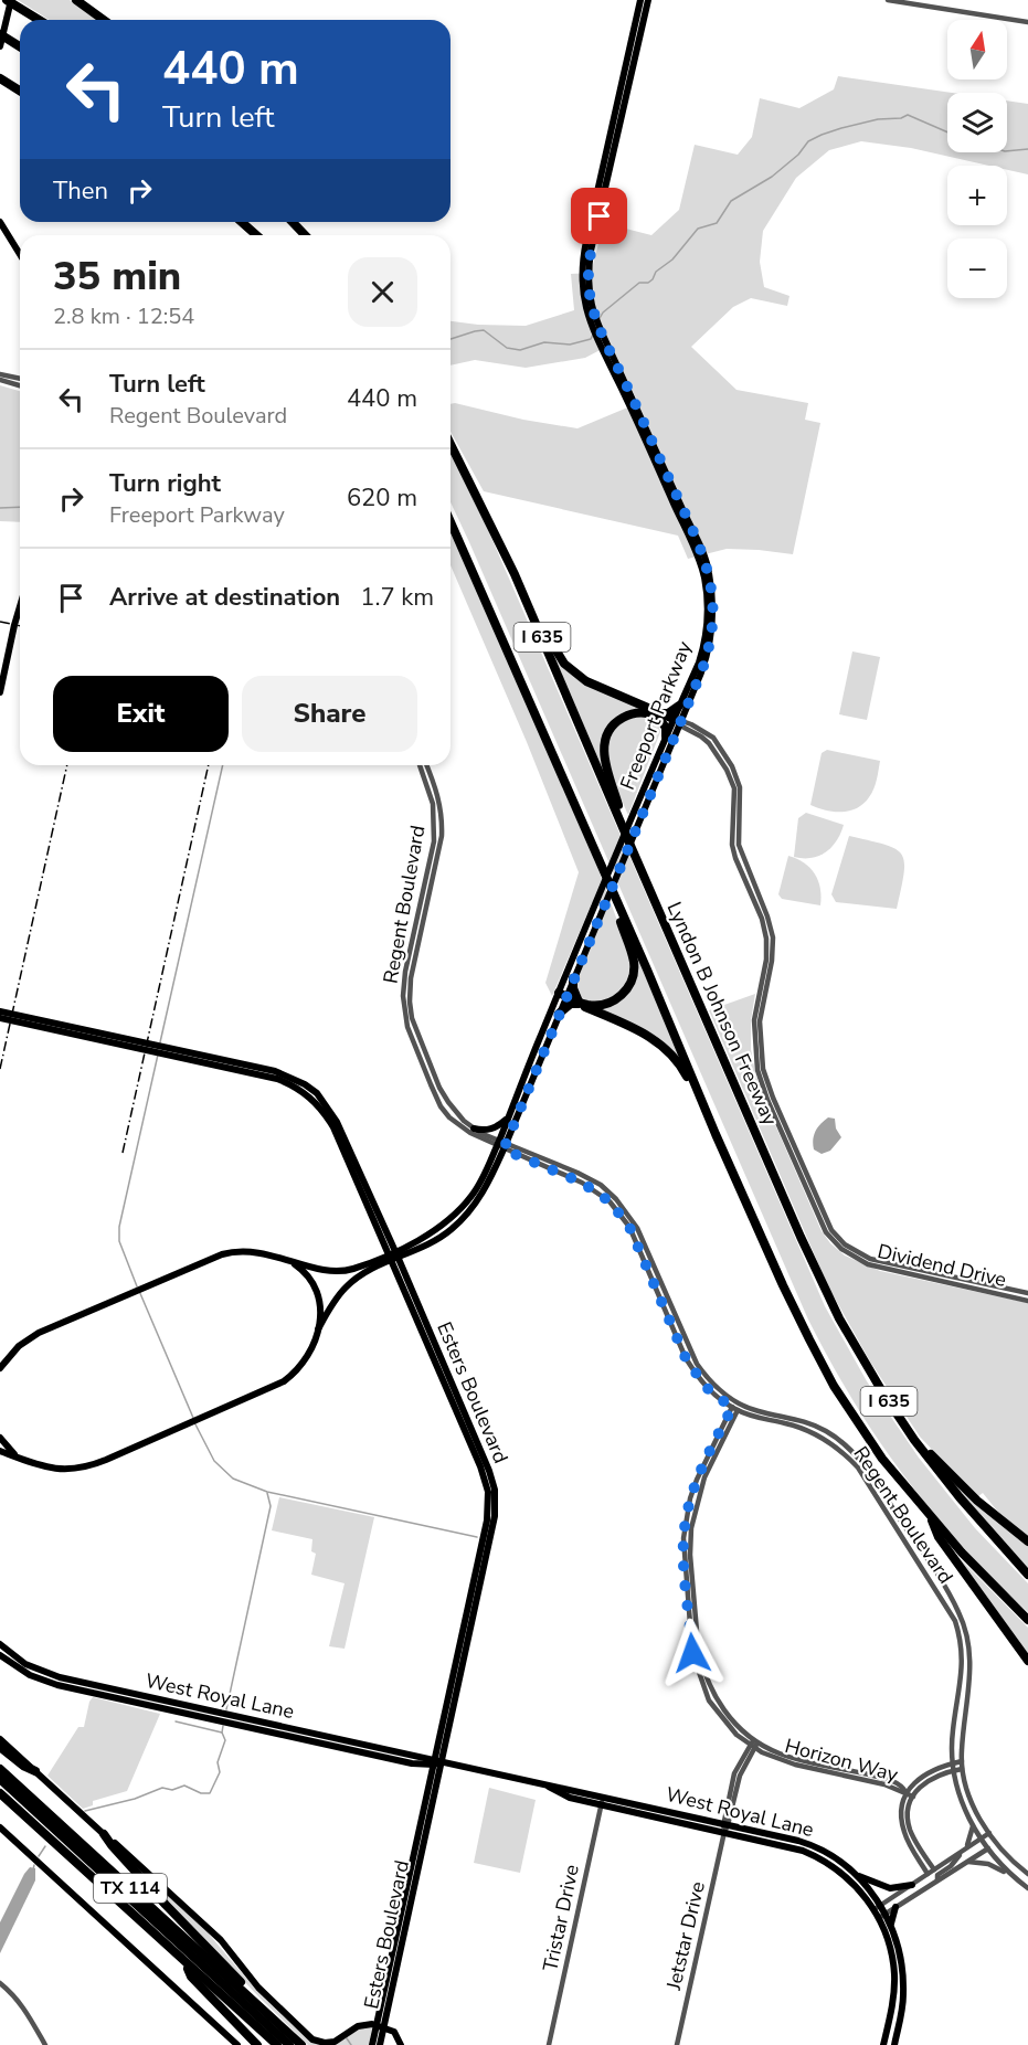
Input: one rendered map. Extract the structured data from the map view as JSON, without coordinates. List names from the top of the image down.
{
  "streets": {
    "highway": ["I 635", "Lyndon B Johnson Freeway", "TX 114"],
    "main road": ["Freeport Parkway", "Esters Boulevard", "West Royal Lane"],
    "street": [
      "Regent Boulevard",
      "Dividend Drive",
      "Horizon Way",
      "Tristar Drive",
      "Jetstar Drive"
    ]
  },
  "crossings": [
    ["Freeport Parkway", "Regent Boulevard"],
    ["Freeport Parkway", "Dividend Drive"],
    ["Freeport Parkway", "Esters Boulevard"],
    ["Regent Boulevard", "Horizon Way"],
    ["Esters Boulevard", "West Royal Lane"],
    ["West Royal Lane", "Tristar Drive"],
    ["West Royal Lane", "Jetstar Drive"],
    ["Horizon Way", "Jetstar Drive"]
  ],
  "north": "top",
  "page": {
    "map_buttons": ["+", "−"],
    "turn": ["440 m", "Turn left"],
    "then": "Then",
    "heading": ["35 min", "2.8 km · 12:54"],
    "list": [
      {
        "name": "Turn left",
        "note": "Regent Boulevard",
        "value": "440 m"
      },
      {
        "name": "Turn right",
        "note": "Freeport Parkway",
        "value": "620 m"
      },
      {
        "name": "Arrive at destination",
        "value": "1.7 km"
      }
    ],
    "buttons": ["Exit", "Share"]
  }
}
